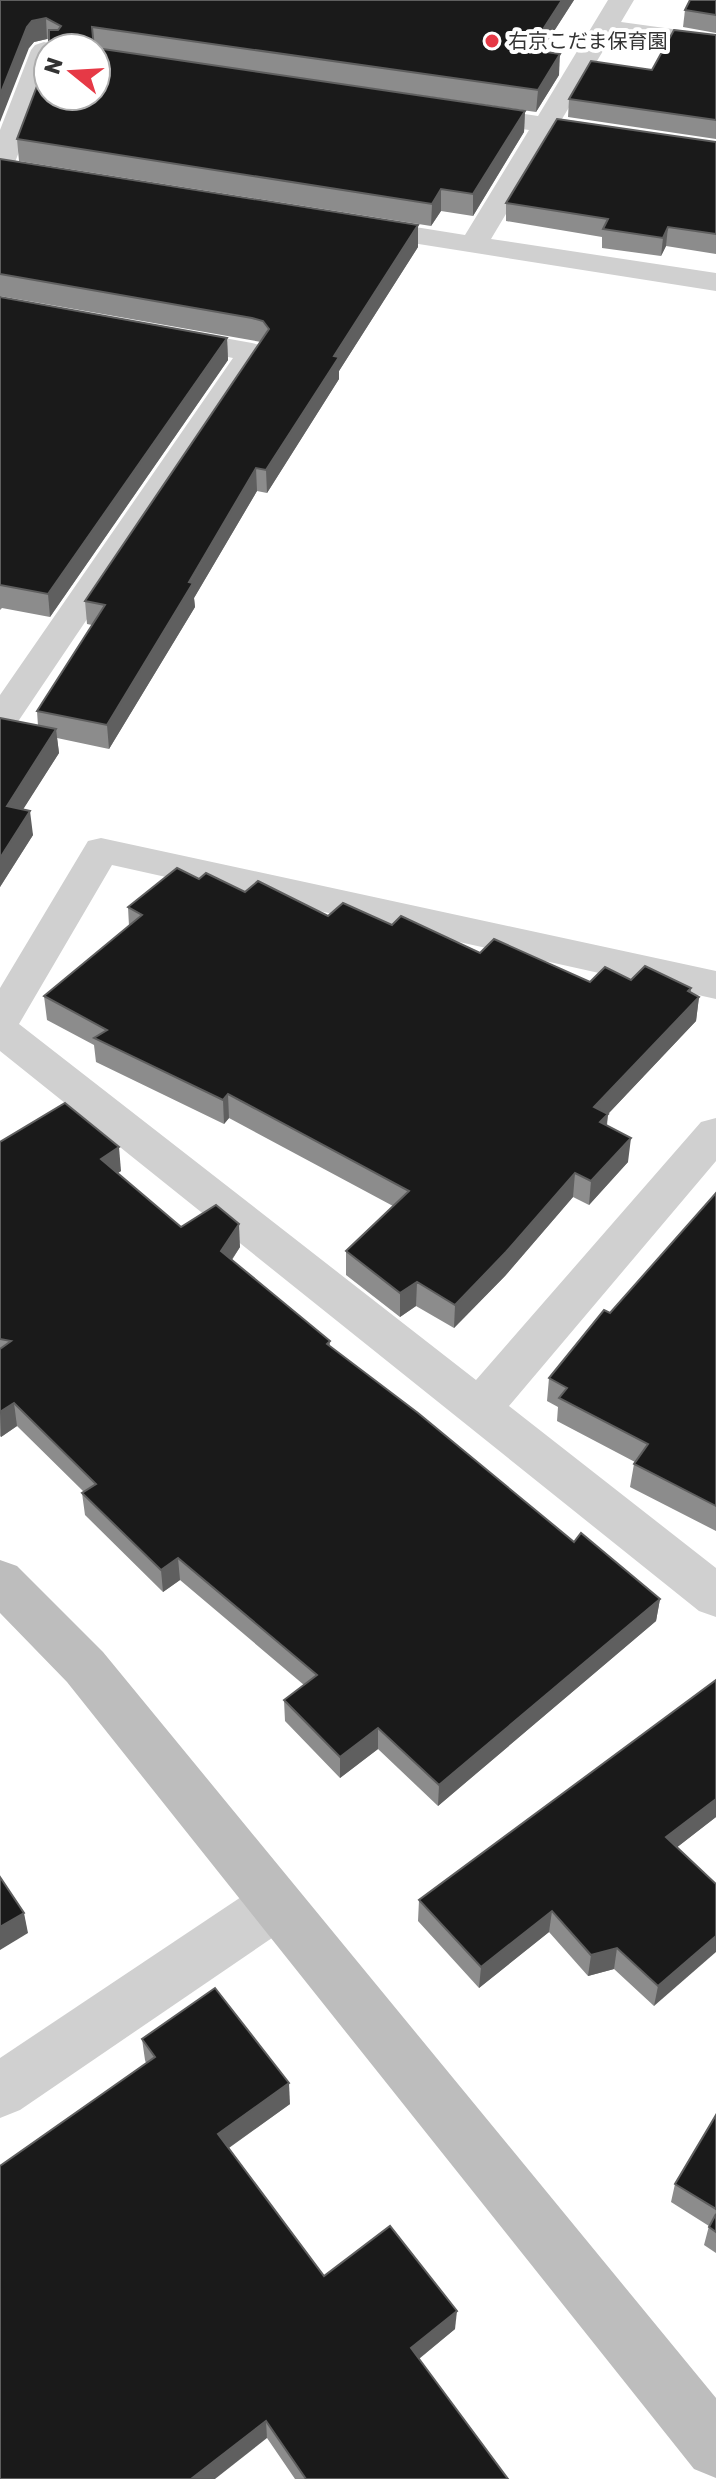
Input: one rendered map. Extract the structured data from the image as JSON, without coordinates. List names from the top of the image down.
{
  "places": ["右京こだま保育園"],
  "north": "left"
}
